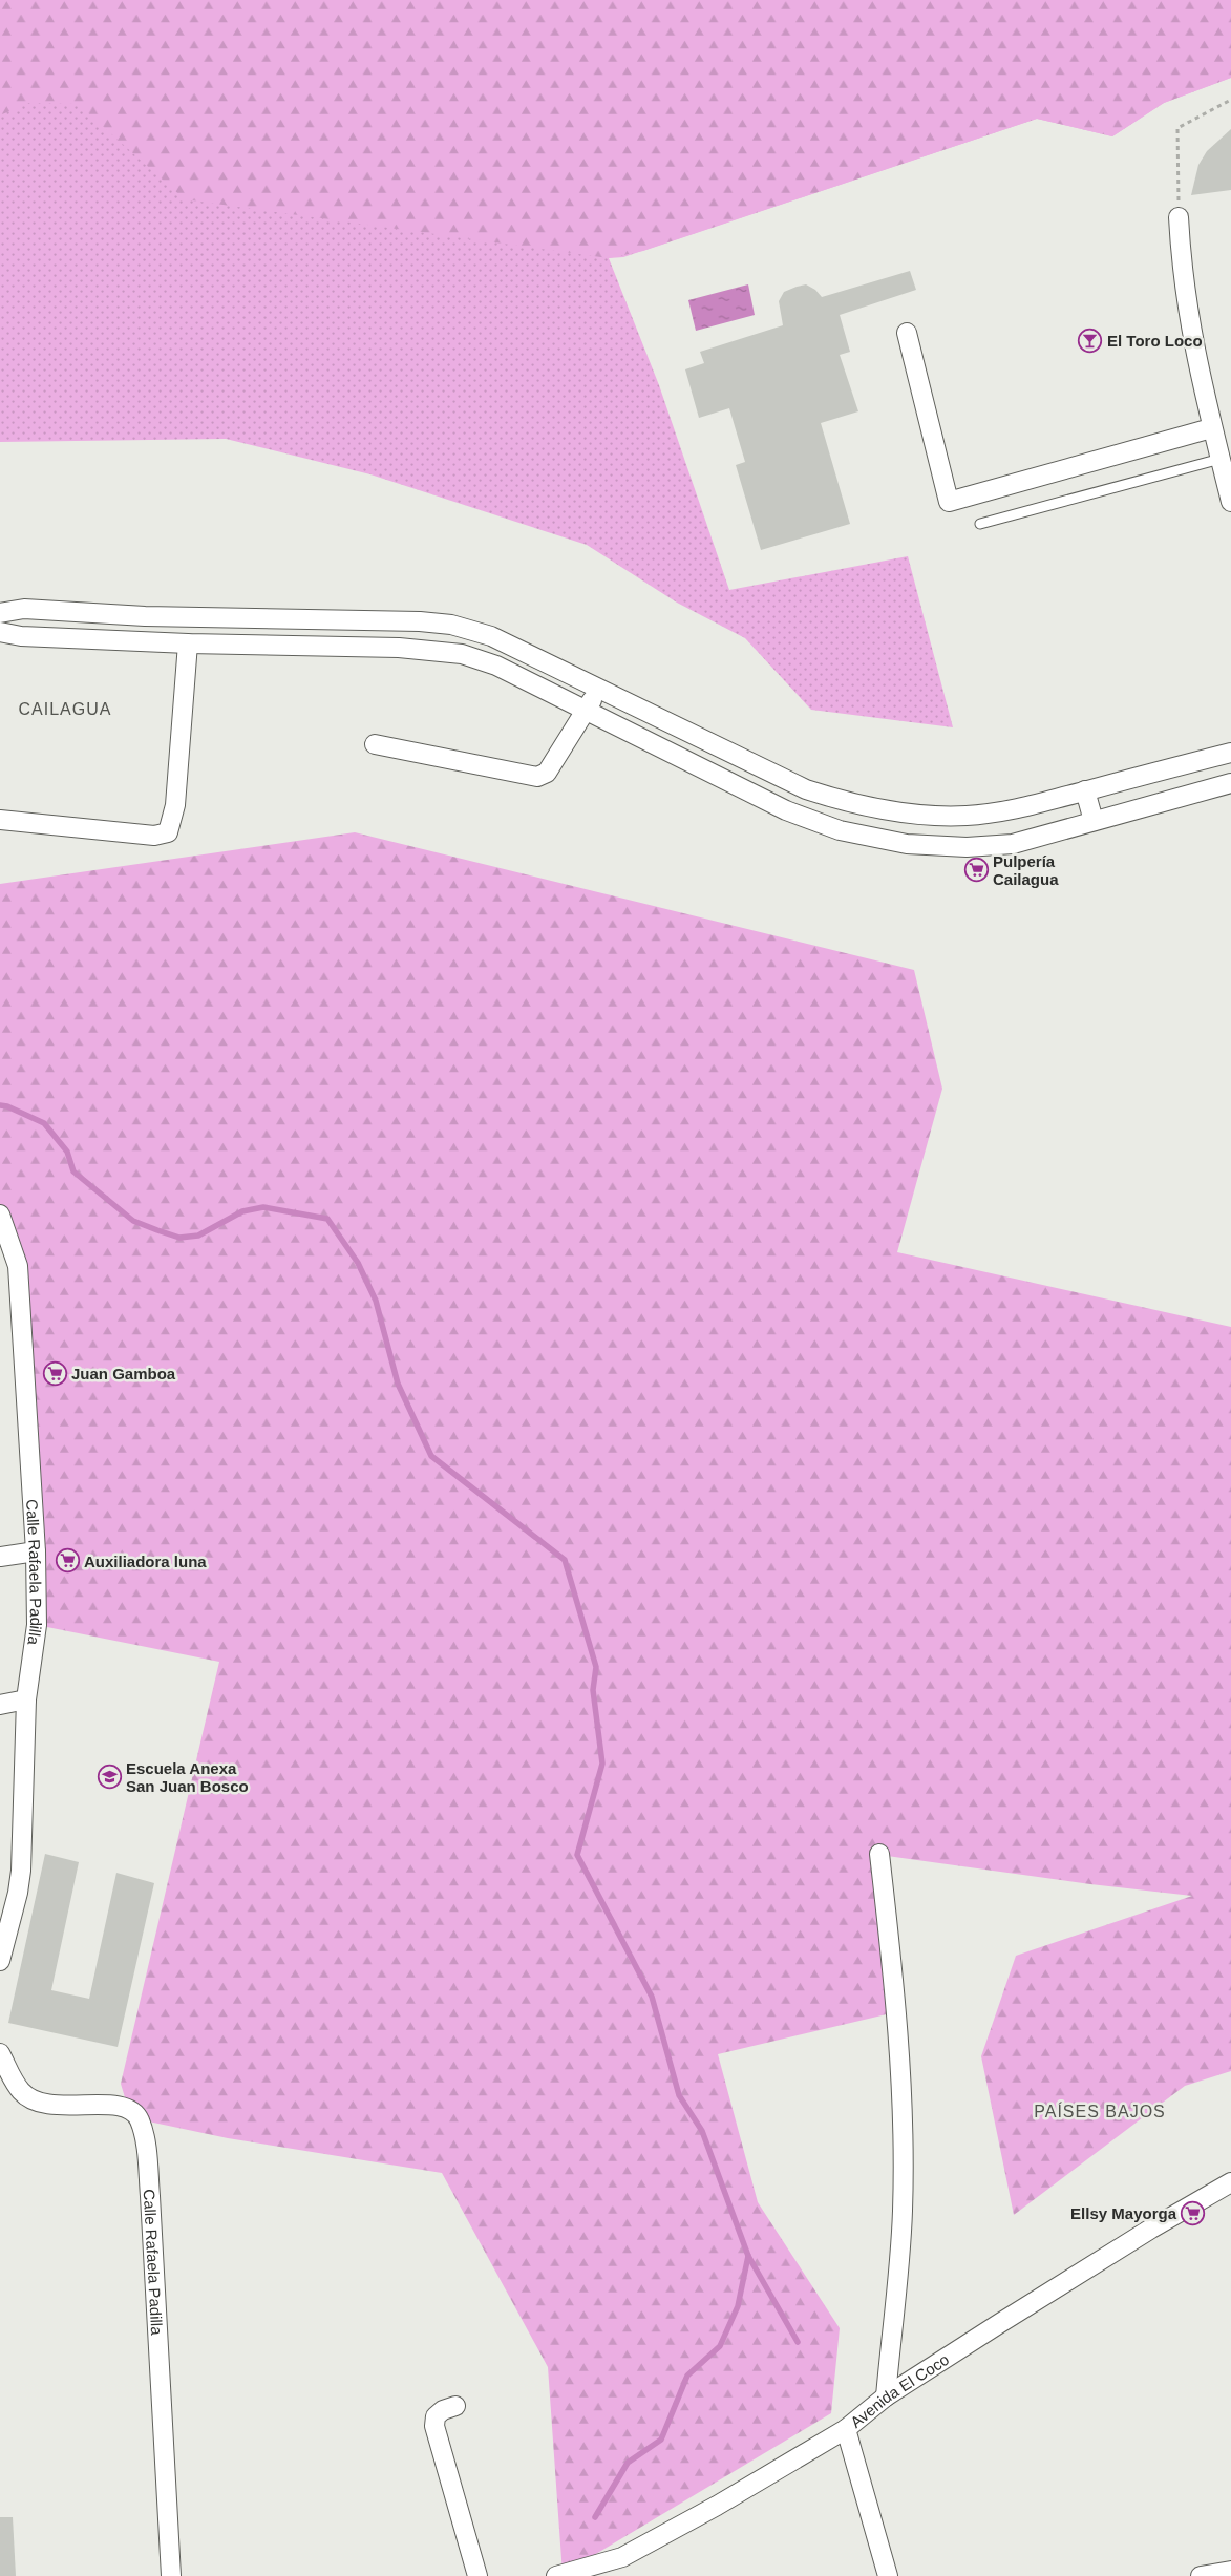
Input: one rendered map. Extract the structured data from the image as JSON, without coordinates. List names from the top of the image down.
{
  "streets": {
    "street": ["Calle Rafaela Padilla", "Avenida El Coco"]
  },
  "districts": ["CAILAGUA", "PAÍSES BAJOS"],
  "places": {
    "bar": ["El Toro Loco"],
    "supermarket": [
      "Pulpería Cailagua",
      "Juan Gamboa",
      "Auxiliadora luna",
      "Ellsy Mayorga"
    ],
    "school or university": ["Escuela Anexa San Juan Bosco"]
  }
}
